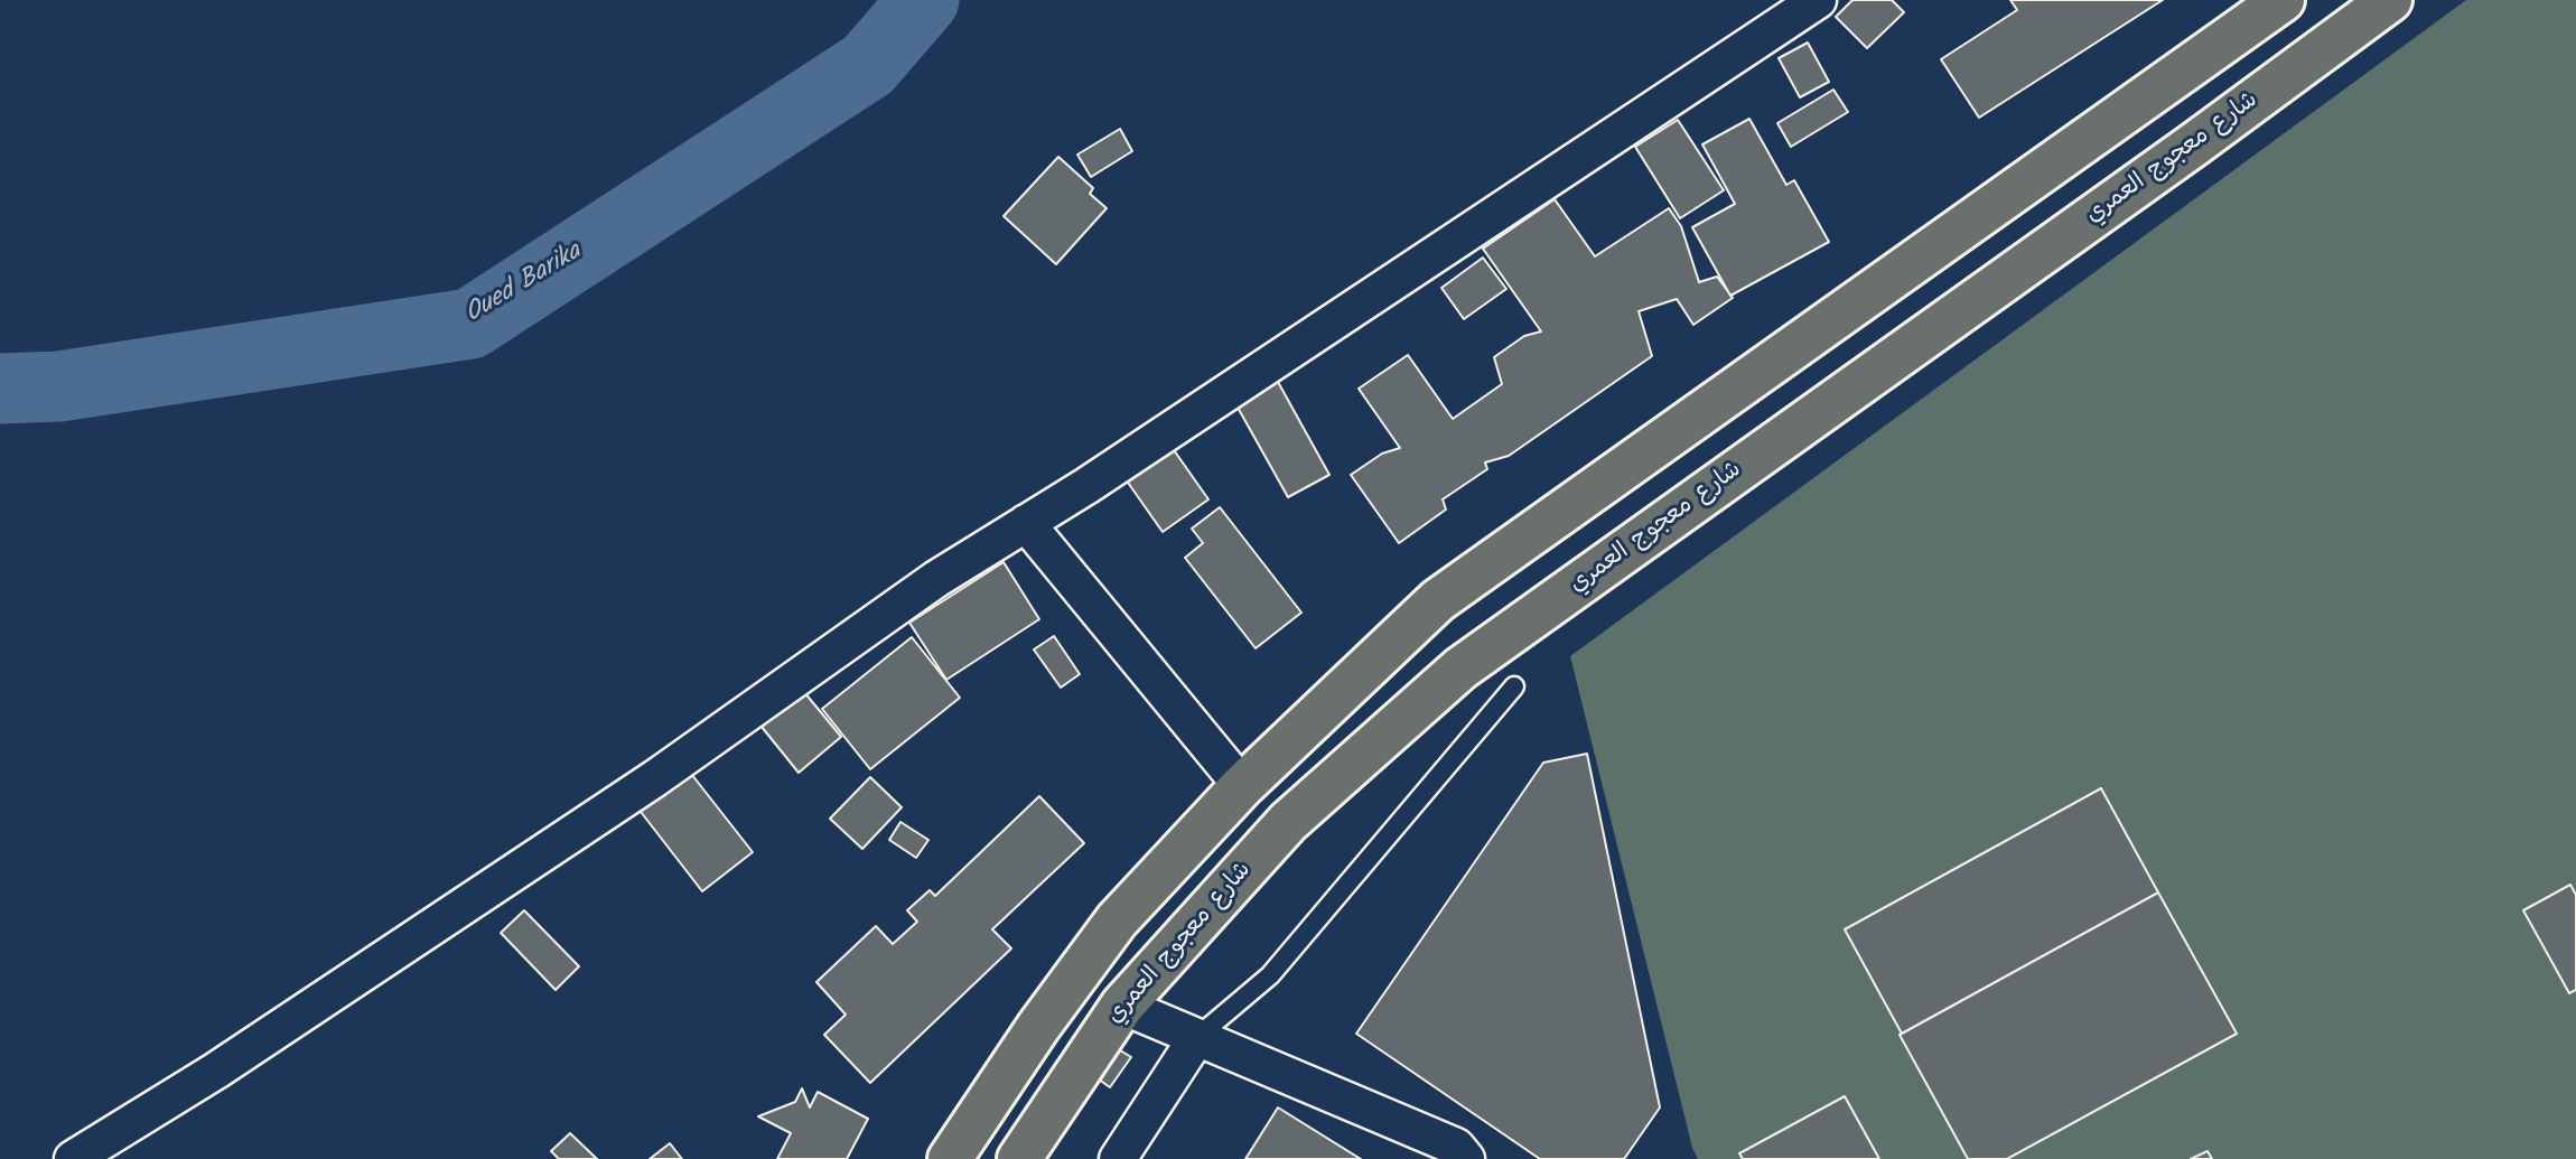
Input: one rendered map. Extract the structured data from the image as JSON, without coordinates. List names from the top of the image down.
{
  "streets": {
    "main road": ["شارع معجوج العمري"]
  },
  "water": ["Oued Barika"]
}
